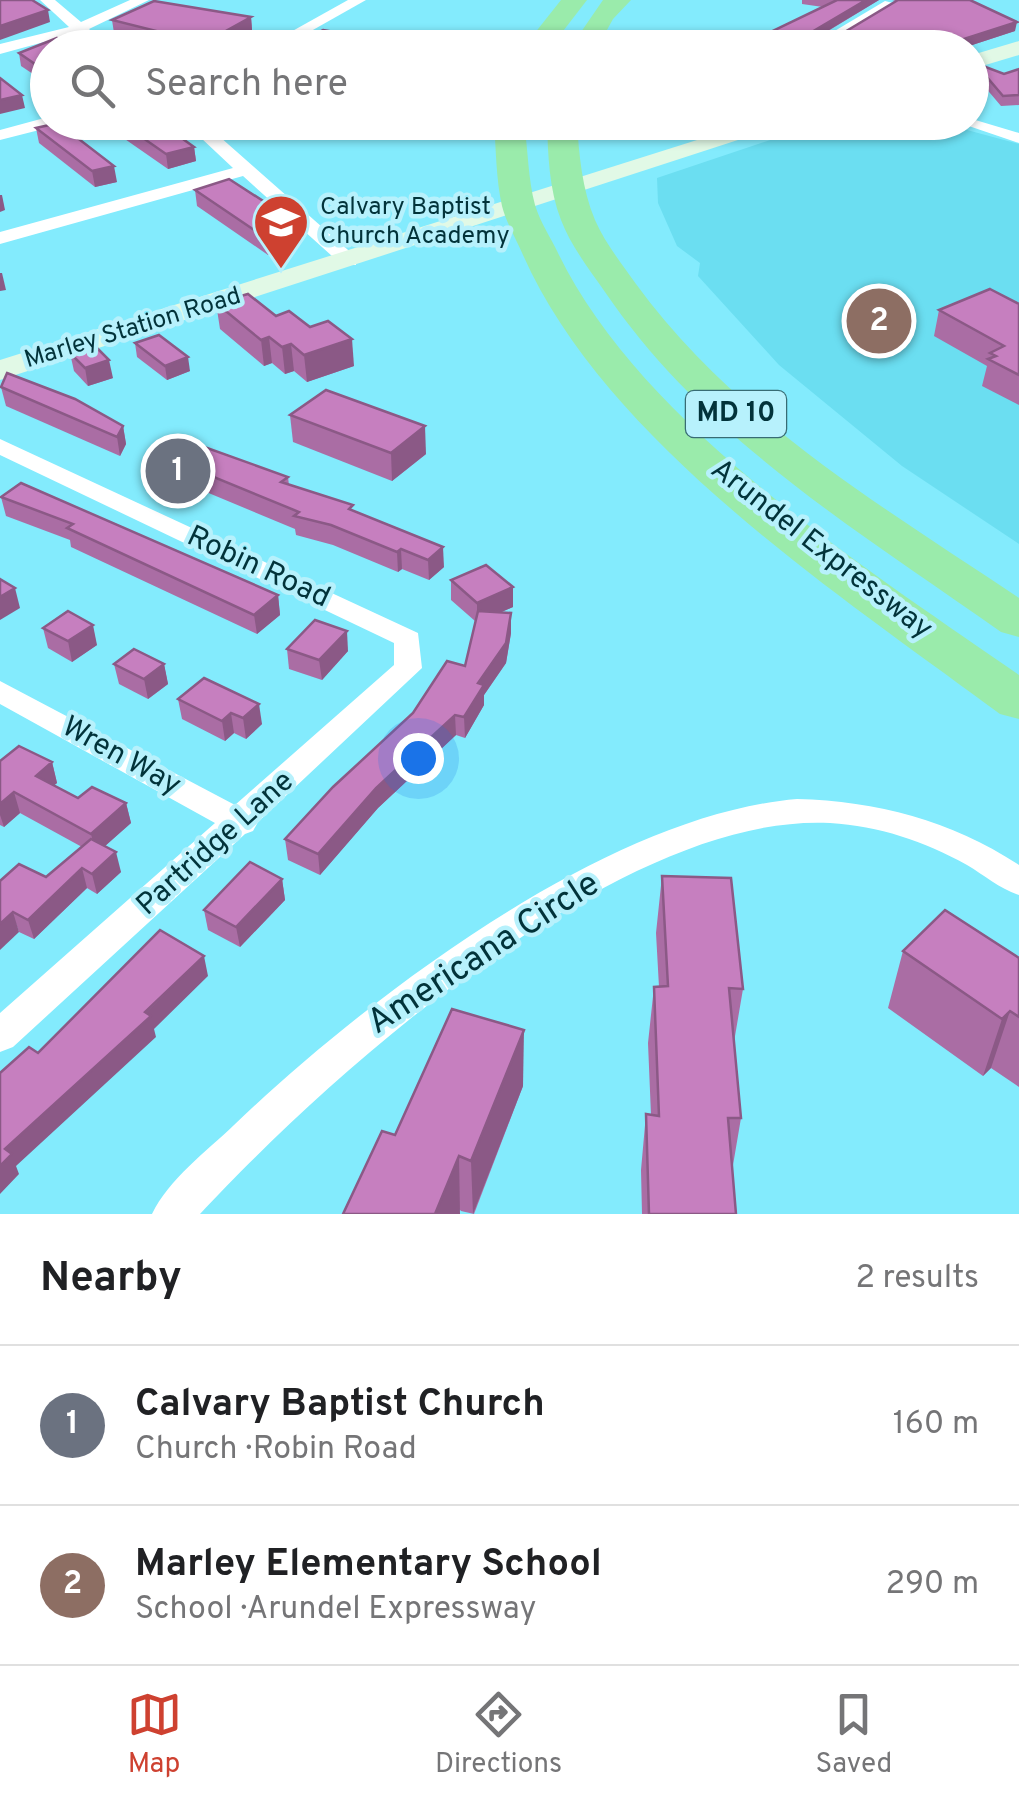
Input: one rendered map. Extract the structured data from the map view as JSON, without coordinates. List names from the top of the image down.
{
  "streets": {
    "highway": ["MD 10", "Arundel Expressway"],
    "main road": ["Marley Station Road"],
    "street": [
      "Robin Road",
      "Wren Way",
      "Partridge Lane",
      "Americana Circle"
    ]
  },
  "crossings": [
    ["Robin Road", "Partridge Lane"],
    ["Wren Way", "Partridge Lane"]
  ],
  "places": {
    "school or university": ["Calvary Baptist Church Academy"]
  },
  "page": {
    "search": "Search here",
    "pins": ["2", "1"],
    "heading": ["Nearby", "2 results"],
    "list": [
      {
        "mark": "1",
        "name": "Calvary Baptist Church",
        "note": "Church · Robin Road",
        "value": "160 m"
      },
      {
        "mark": "2",
        "name": "Marley Elementary School",
        "note": "School · Arundel Expressway",
        "value": "290 m"
      }
    ],
    "nav": ["Map", "Directions", "Saved"]
  }
}
